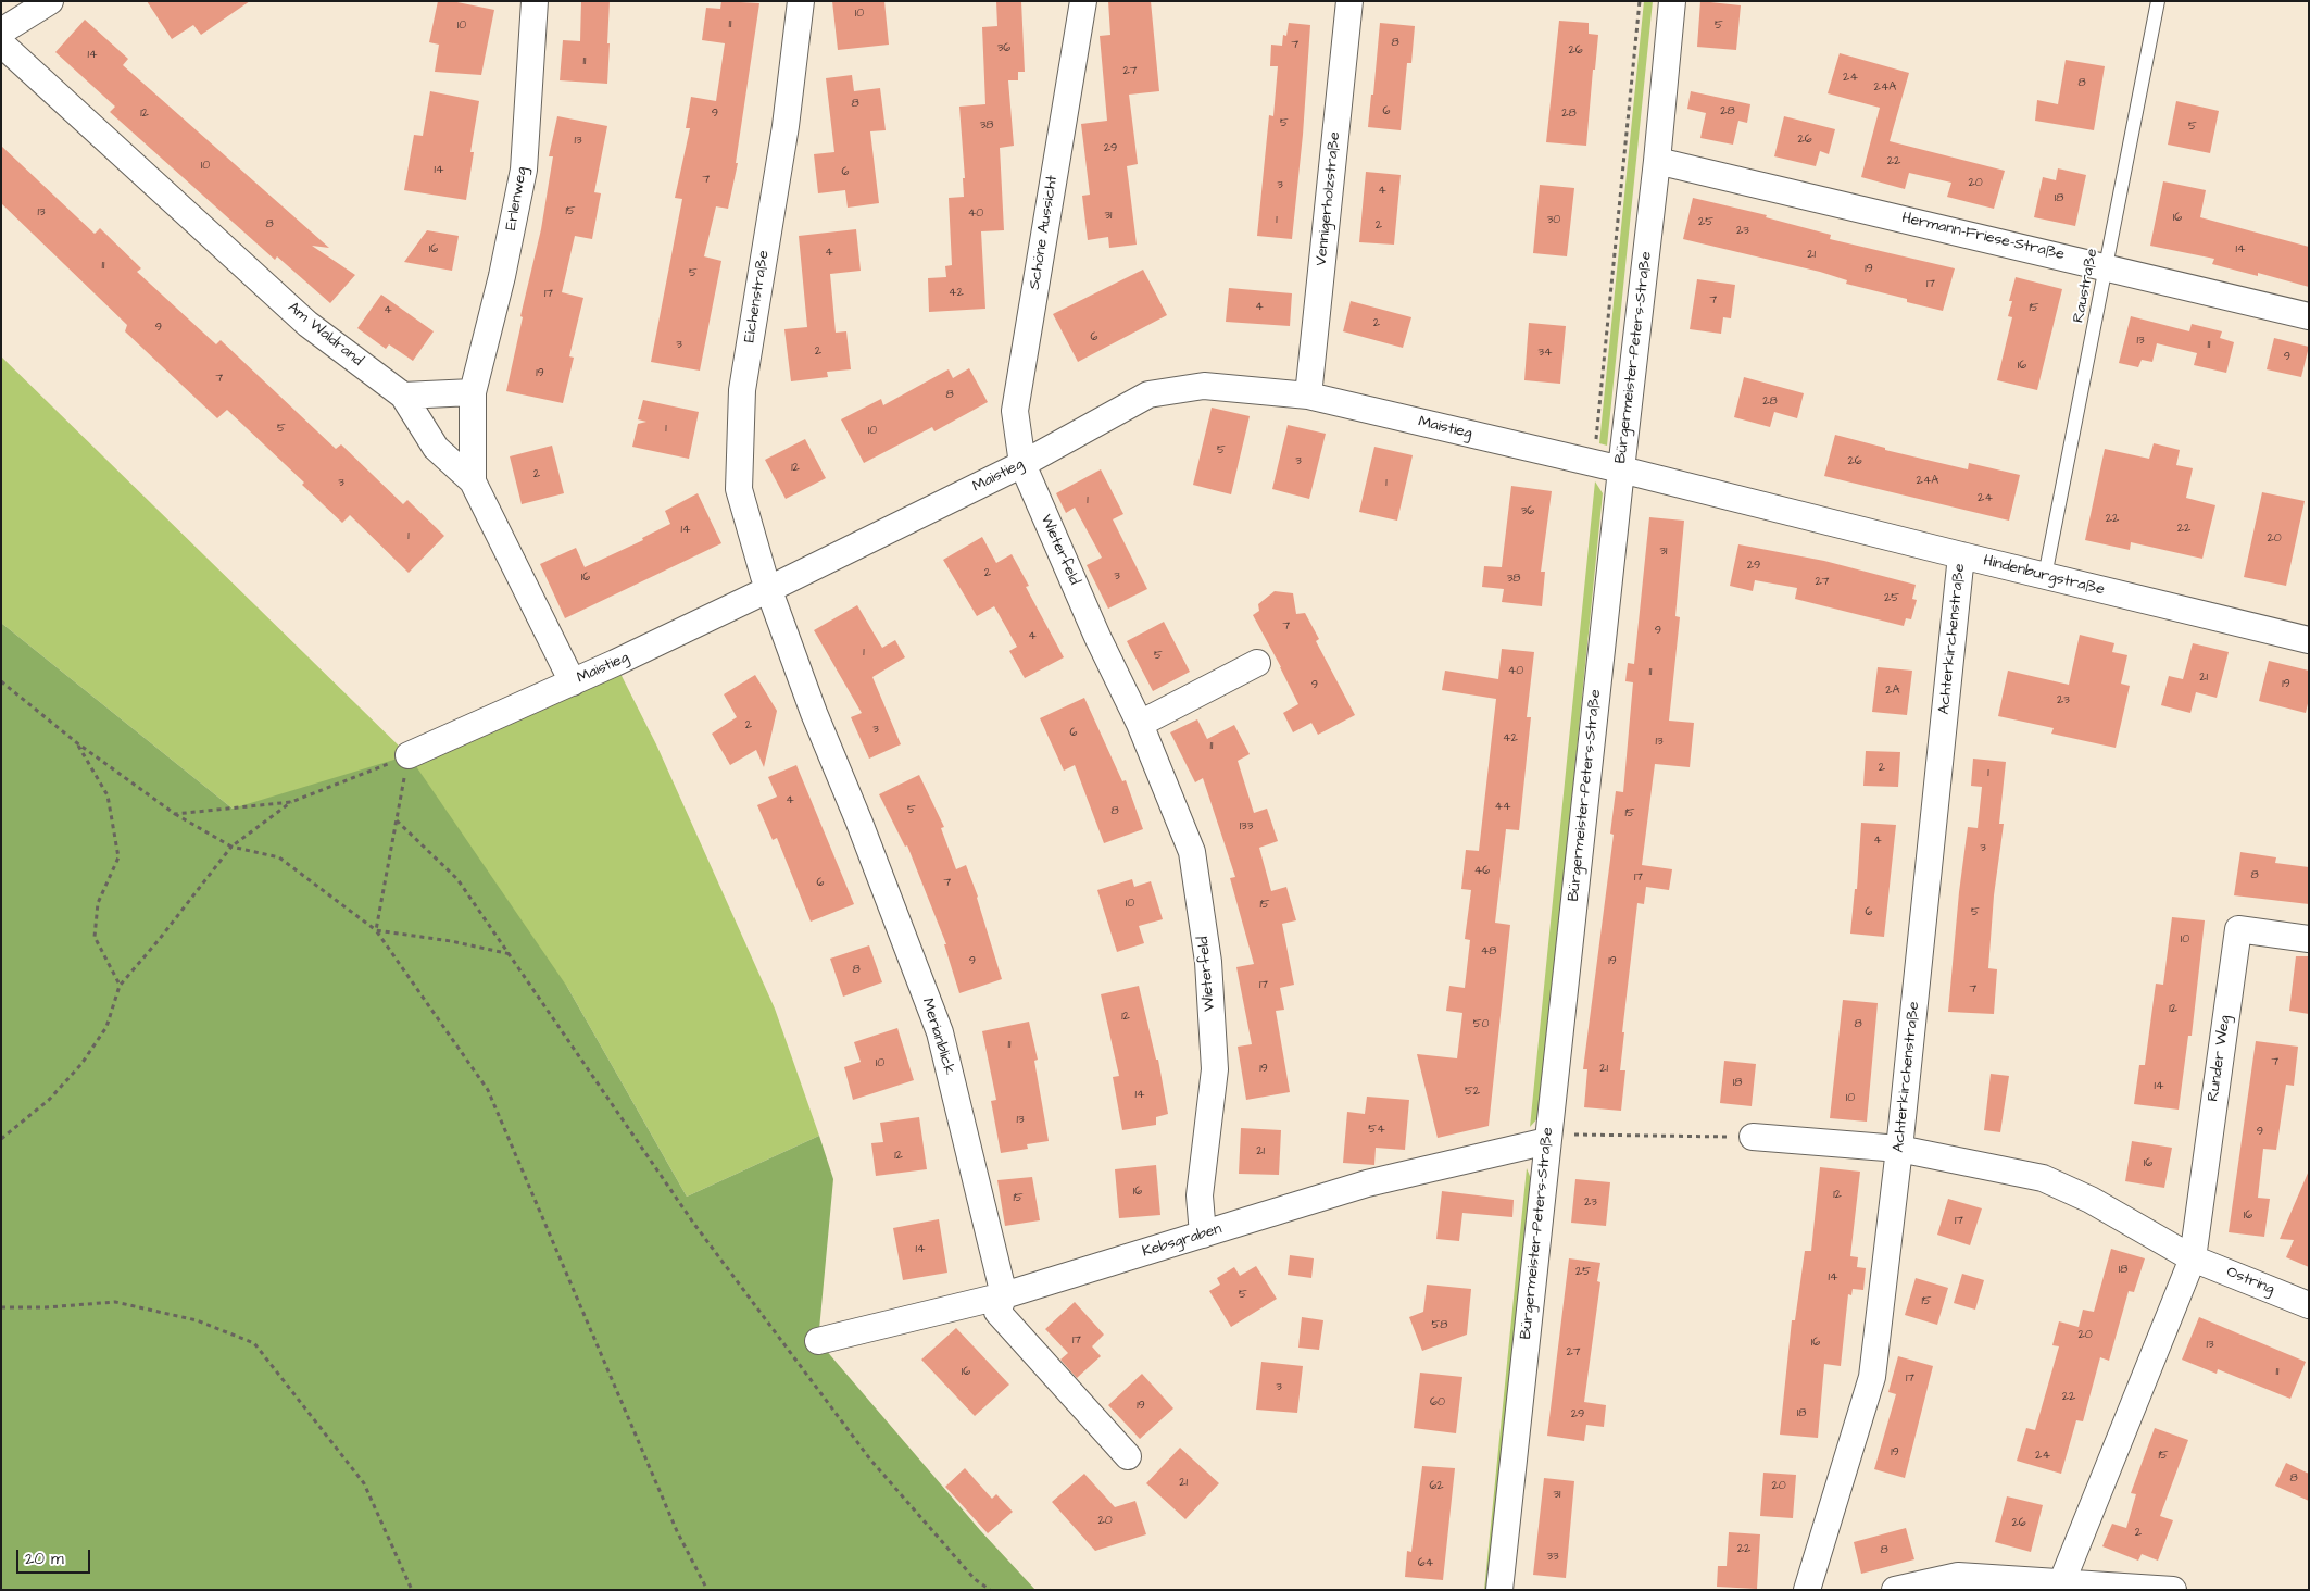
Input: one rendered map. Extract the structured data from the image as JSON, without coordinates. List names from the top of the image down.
{
  "streets": {
    "street": [
      "Erlenweg",
      "Vennigerholzstraße",
      "Schöne Aussicht",
      "Hermann-Friese-Straße",
      "Eichenstraße",
      "Am Waldrand",
      "Bürgermeister-Peters-Straße",
      "Maistieg",
      "Wieterfeld",
      "Hindenburgstraße",
      "Achterkirchenstraße",
      "Merianblick",
      "Runder Weg",
      "Kebsgraben",
      "Ostring"
    ],
    "lane": ["Raustraße"]
  },
  "crossings": [
    ["Erlenweg", "Am Waldrand"],
    ["Vennigerholzstraße", "Maistieg"],
    ["Schöne Aussicht", "Maistieg"],
    ["Schöne Aussicht", "Wieterfeld"],
    ["Hermann-Friese-Straße", "Raustraße"],
    ["Hermann-Friese-Straße", "Bürgermeister-Peters-Straße"],
    ["Raustraße", "Hindenburgstraße"],
    ["Eichenstraße", "Maistieg"],
    ["Eichenstraße", "Merianblick"],
    ["Am Waldrand", "Maistieg"],
    ["Bürgermeister-Peters-Straße", "Maistieg"],
    ["Bürgermeister-Peters-Straße", "Hindenburgstraße"],
    ["Bürgermeister-Peters-Straße", "Kebsgraben"],
    ["Maistieg", "Wieterfeld"],
    ["Maistieg", "Hindenburgstraße"],
    ["Maistieg", "Merianblick"],
    ["Wieterfeld", "Kebsgraben"],
    ["Hindenburgstraße", "Achterkirchenstraße"],
    ["Achterkirchenstraße", "Ostring"],
    ["Merianblick", "Kebsgraben"],
    ["Runder Weg", "Ostring"]
  ],
  "house_numbers": [
    "10",
    "11",
    "10",
    "5",
    "8",
    "7",
    "36",
    "26",
    "14",
    "11",
    "27",
    "24",
    "8",
    "24A",
    "8",
    "6",
    "28",
    "12",
    "9",
    "28",
    "5",
    "38",
    "5",
    "26",
    "13",
    "29",
    "22",
    "10",
    "14",
    "6",
    "7",
    "20",
    "3",
    "4",
    "18",
    "15",
    "13",
    "40",
    "31",
    "16",
    "1",
    "30",
    "25",
    "8",
    "2",
    "23",
    "16",
    "14",
    "4",
    "21",
    "11",
    "19",
    "5",
    "17",
    "42",
    "17",
    "7",
    "4",
    "15",
    "4",
    "2",
    "9",
    "6",
    "13",
    "3",
    "11",
    "2",
    "34",
    "9",
    "16",
    "19",
    "7",
    "8",
    "28",
    "5",
    "1",
    "10",
    "5",
    "3",
    "26",
    "12",
    "2",
    "24A",
    "3",
    "1",
    "24",
    "1",
    "36",
    "22",
    "22",
    "14",
    "1",
    "20",
    "31",
    "29",
    "2",
    "3",
    "16",
    "38",
    "27",
    "25",
    "7",
    "9",
    "4",
    "1",
    "5",
    "40",
    "11",
    "21",
    "19",
    "9",
    "2A",
    "23",
    "2",
    "3",
    "6",
    "42",
    "13",
    "11",
    "2",
    "1",
    "4",
    "44",
    "5",
    "8",
    "15",
    "133",
    "4",
    "3",
    "46",
    "8",
    "17",
    "6",
    "7",
    "10",
    "15",
    "6",
    "5",
    "10",
    "48",
    "9",
    "19",
    "8",
    "17",
    "7",
    "12",
    "12",
    "50",
    "8",
    "11",
    "7",
    "10",
    "19",
    "21",
    "18",
    "14",
    "52",
    "14",
    "10",
    "13",
    "54",
    "9",
    "21",
    "12",
    "16",
    "16",
    "12",
    "15",
    "23",
    "16",
    "17",
    "14",
    "18",
    "25",
    "14",
    "5",
    "15",
    "58",
    "20",
    "17",
    "16",
    "13",
    "27",
    "16",
    "11",
    "17",
    "3",
    "22",
    "60",
    "19",
    "18",
    "29",
    "19",
    "24",
    "15",
    "8",
    "21",
    "62",
    "20",
    "31",
    "20",
    "26",
    "2",
    "22",
    "8",
    "33",
    "64"
  ],
  "scale_bar": "20 m"
}
